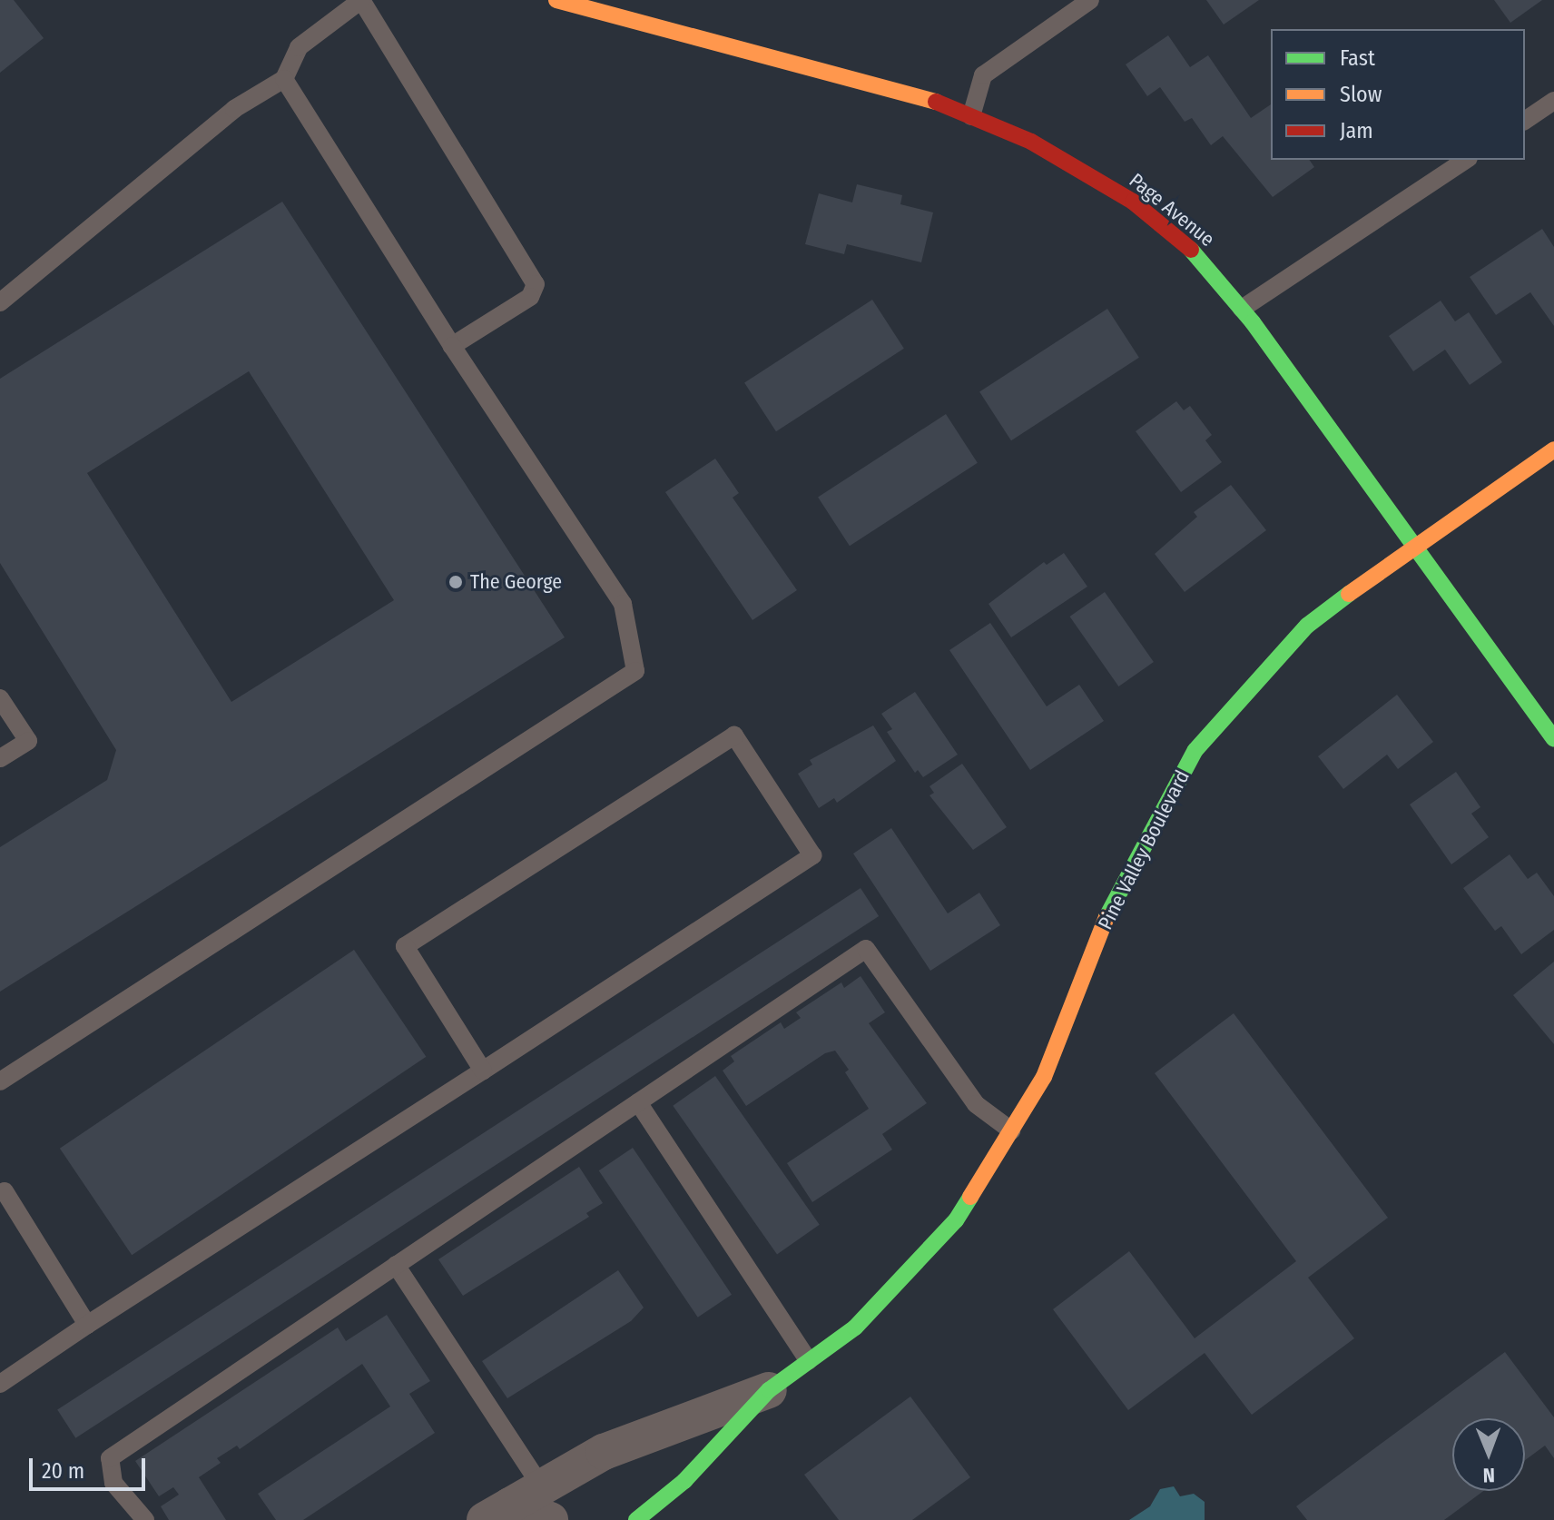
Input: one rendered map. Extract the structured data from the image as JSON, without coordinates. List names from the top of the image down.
{
  "streets": {
    "street": ["Page Avenue", "Pine Valley Boulevard"]
  },
  "crossings": [
    ["Page Avenue", "Pine Valley Boulevard"]
  ],
  "places": ["The George"],
  "legend": ["Fast", "Slow", "Jam"],
  "scale_bar": "20 m",
  "north": "bottom"
}
